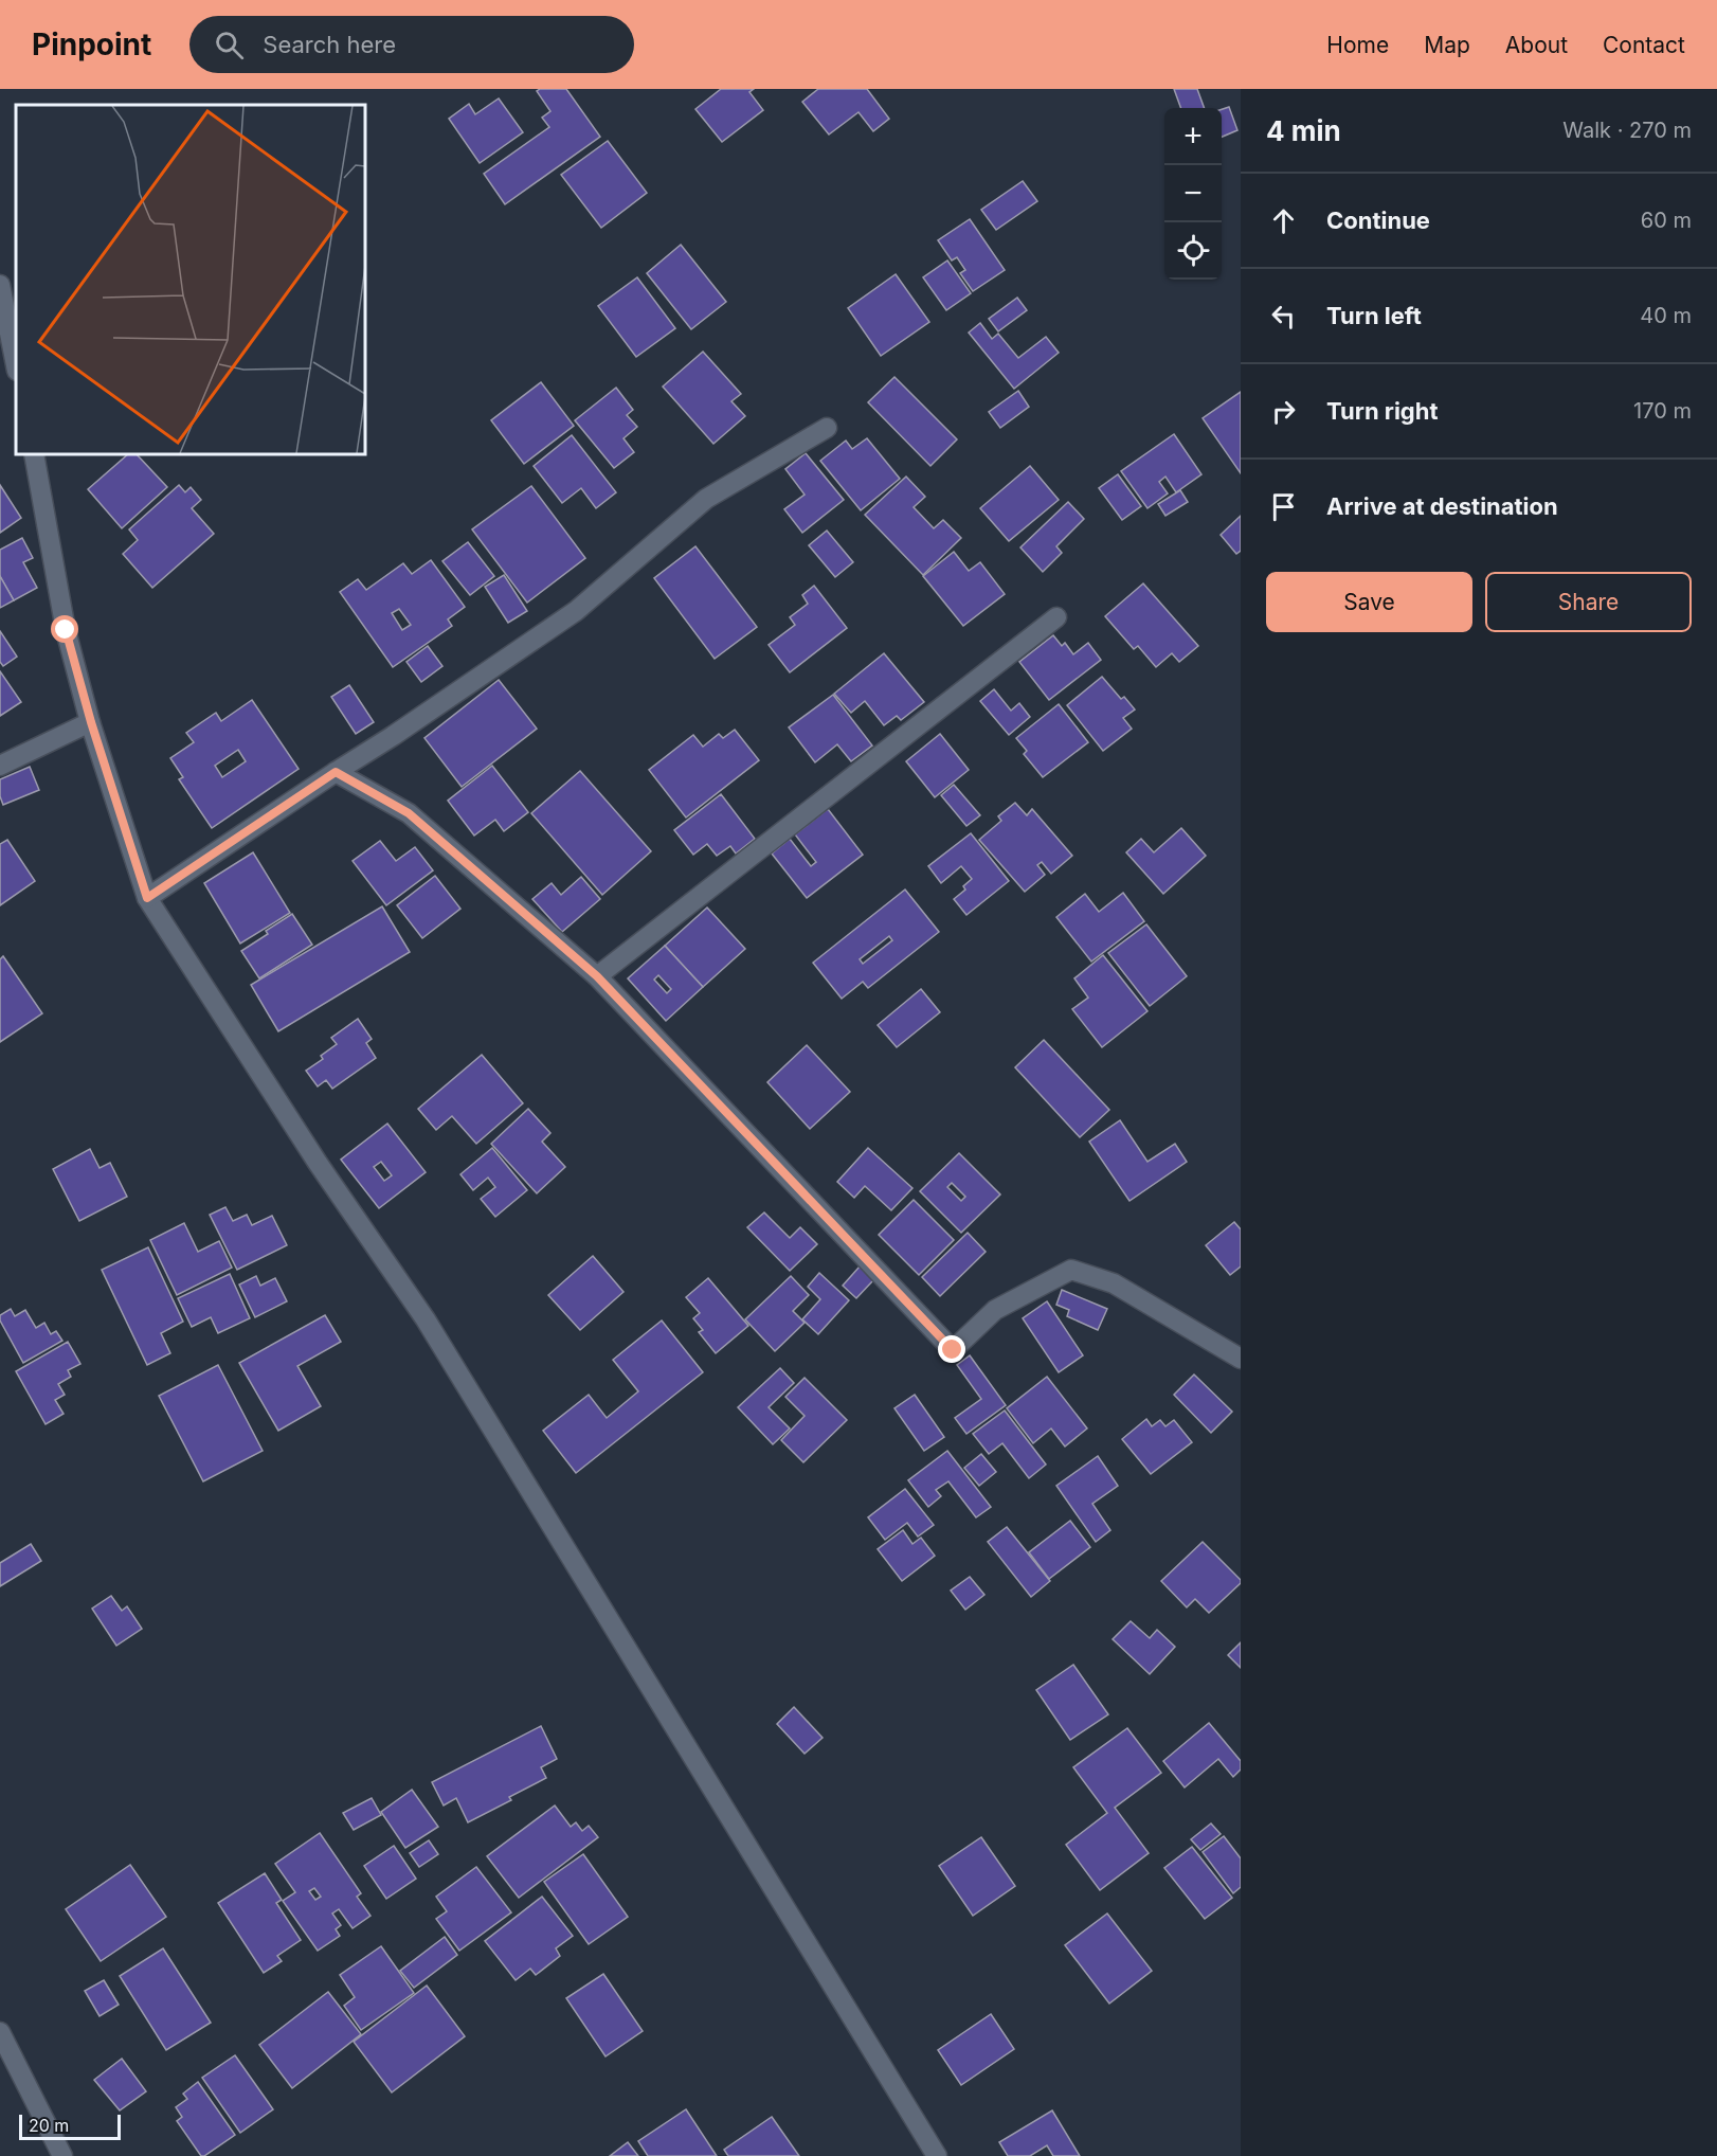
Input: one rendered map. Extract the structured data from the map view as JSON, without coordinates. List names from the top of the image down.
{
  "scale_bar": "20 m",
  "page": {
    "header": "Pinpoint",
    "search": "Search here",
    "nav": [
      "Home",
      "Map",
      "About",
      "Contact"
    ],
    "heading": ["4 min", "Walk · 270 m"],
    "map_buttons": ["+", "−"],
    "list": [
      ["Continue", "60 m"],
      ["Turn left", "40 m"],
      ["Turn right", "170 m"],
      "Arrive at destination"
    ],
    "buttons": ["Save", "Share"],
    "scale": "20 m"
  }
}
